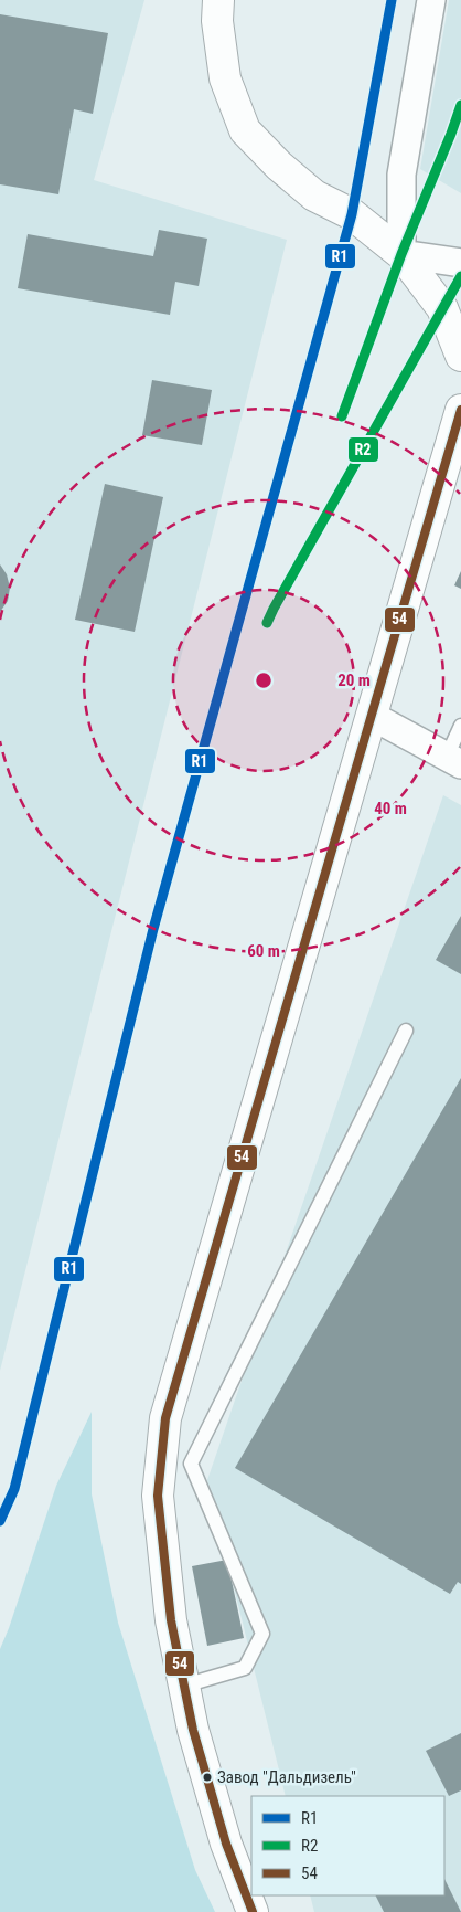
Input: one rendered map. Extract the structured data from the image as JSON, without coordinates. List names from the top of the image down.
{
  "places": ["Завод \"Дальдизель\""],
  "lines": ["transit line R1", "transit line R2", "transit line 54"],
  "legend": ["R1", "R2", "54"],
  "rings": ["20 m", "40 m", "60 m"]
}
